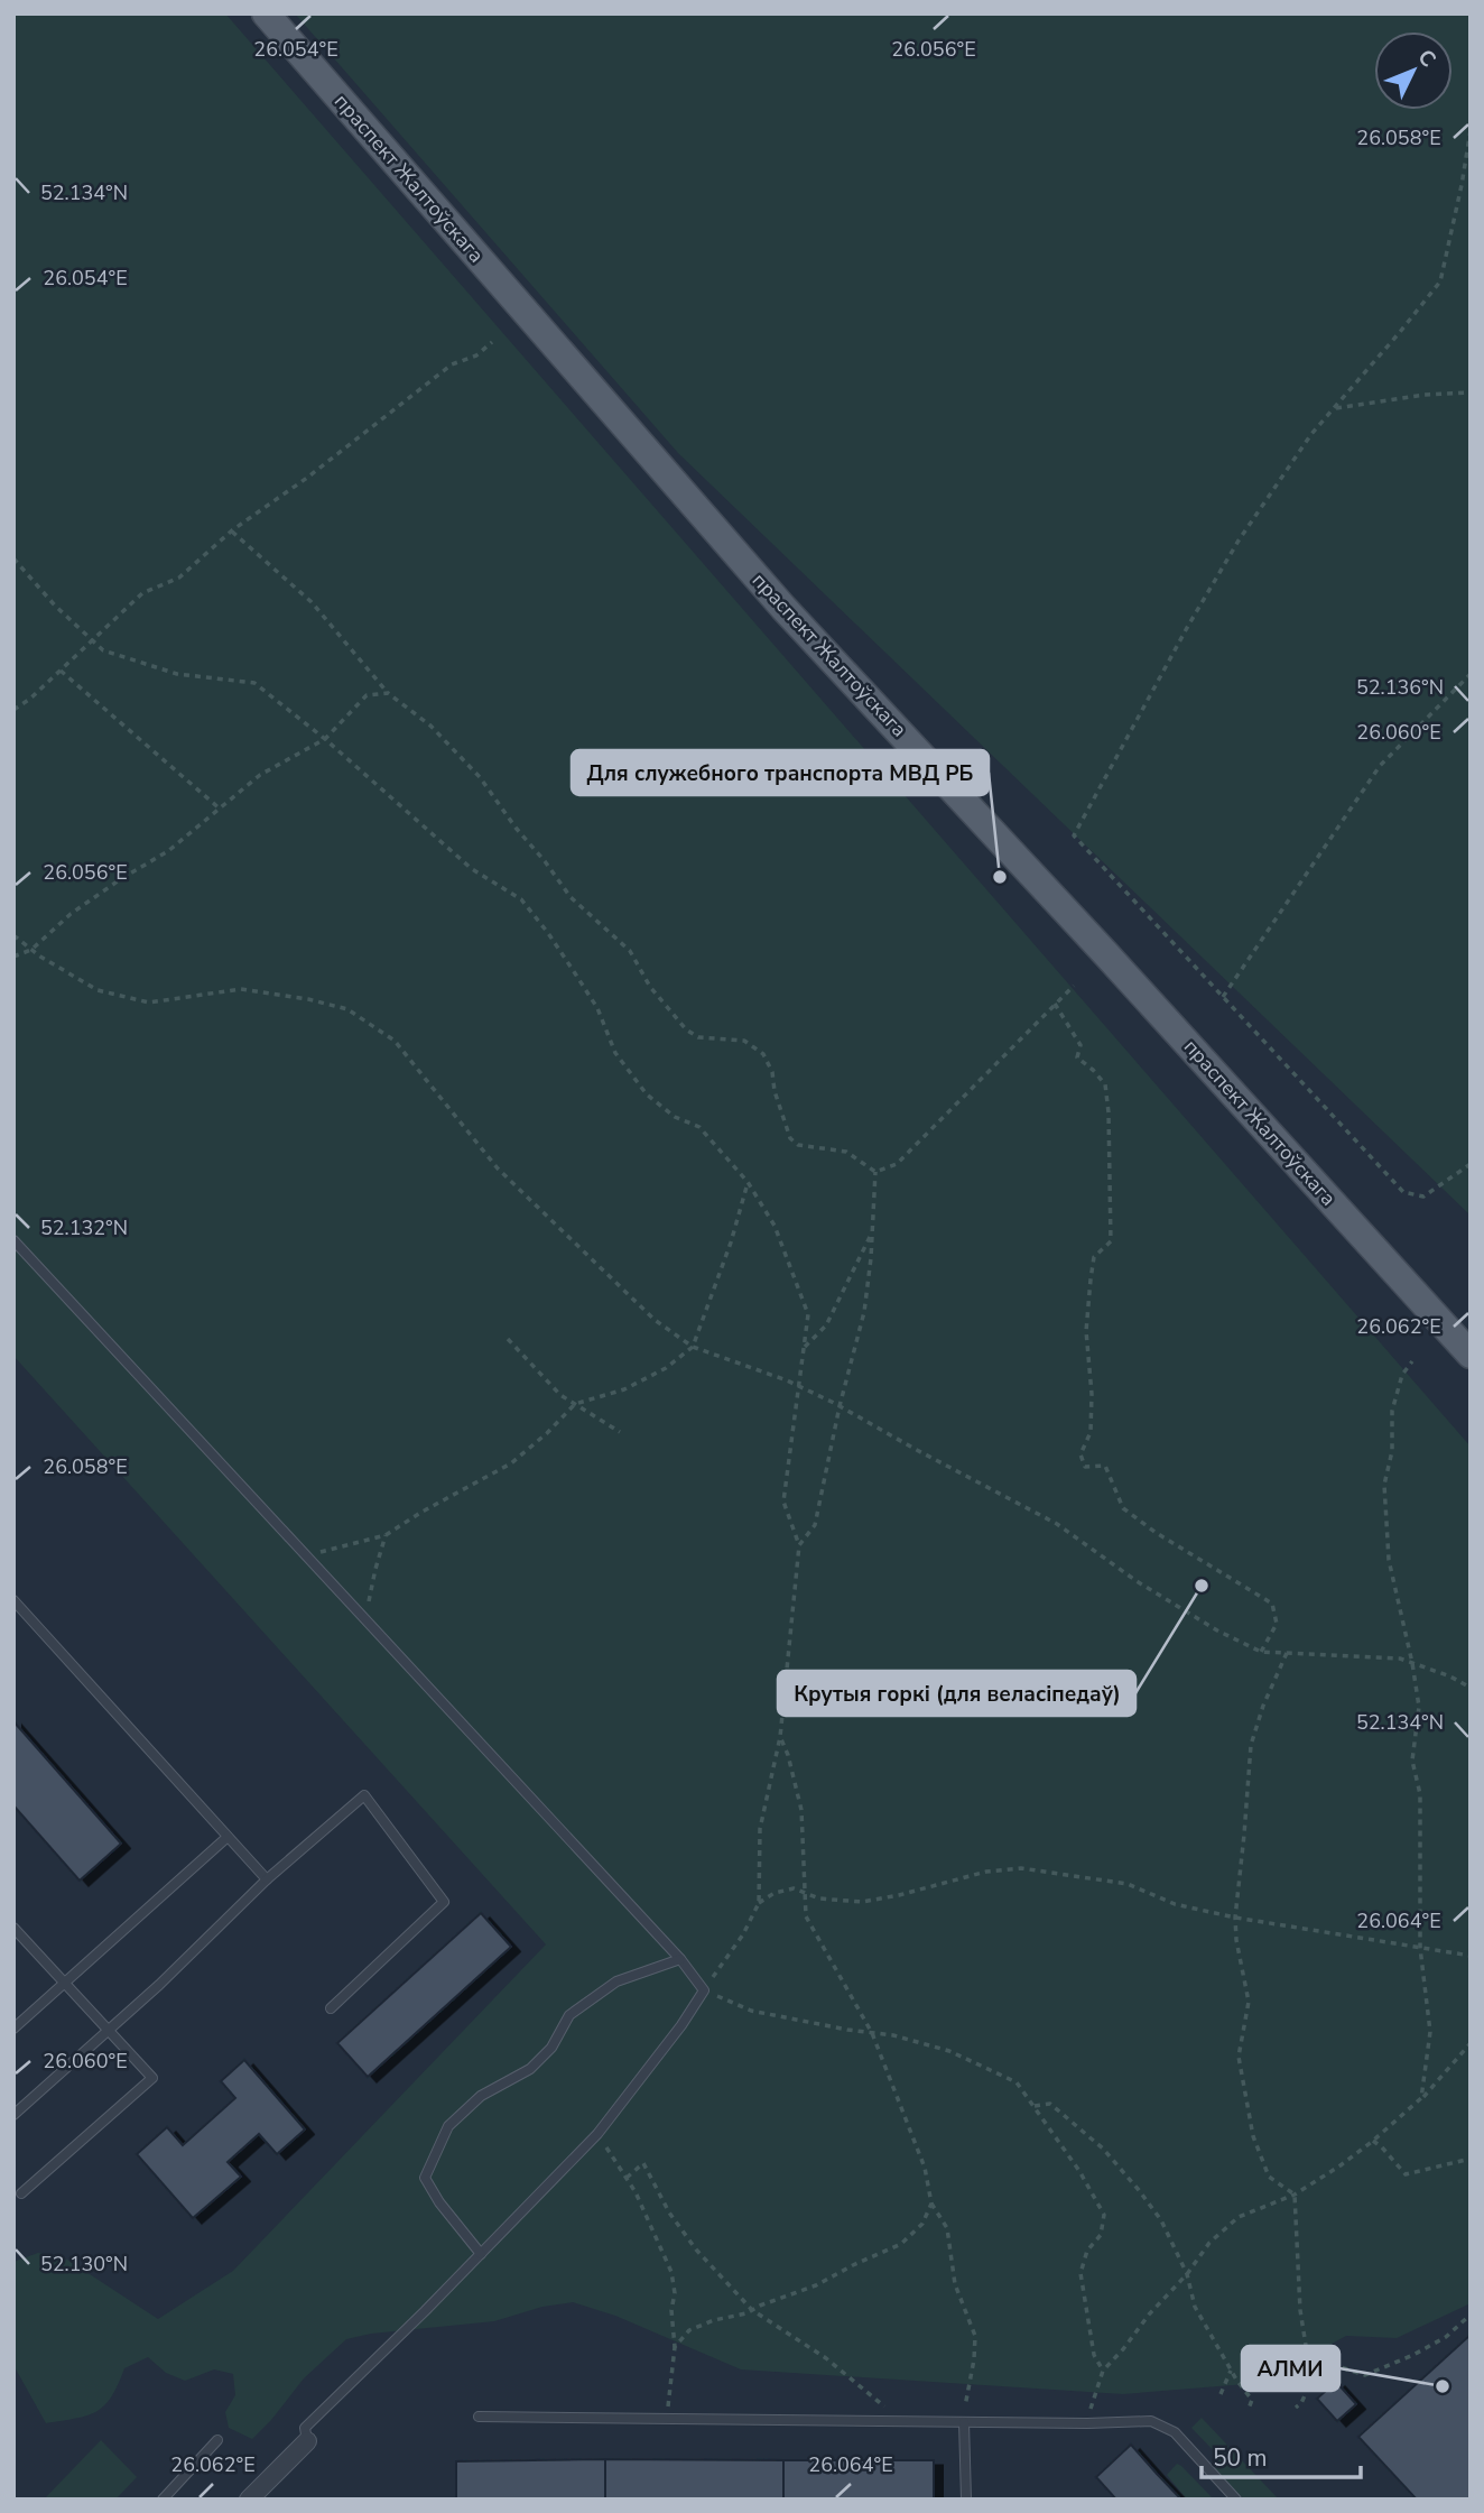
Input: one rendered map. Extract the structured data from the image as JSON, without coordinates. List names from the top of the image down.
{
  "streets": {
    "main road": ["праспект Жалтоўскага"]
  },
  "places": ["Для служебного транспорта МВД РБ", "Крутыя горкі (для веласіпедаў)", "АЛМИ"],
  "scale_bar": "50 m",
  "north": "top right",
  "coordinates": [
    "26.054°E",
    "26.056°E",
    "26.058°E",
    "52.134°N",
    "52.136°N",
    "26.060°E",
    "52.132°N",
    "26.062°E",
    "26.064°E",
    "52.130°N"
  ]
}
